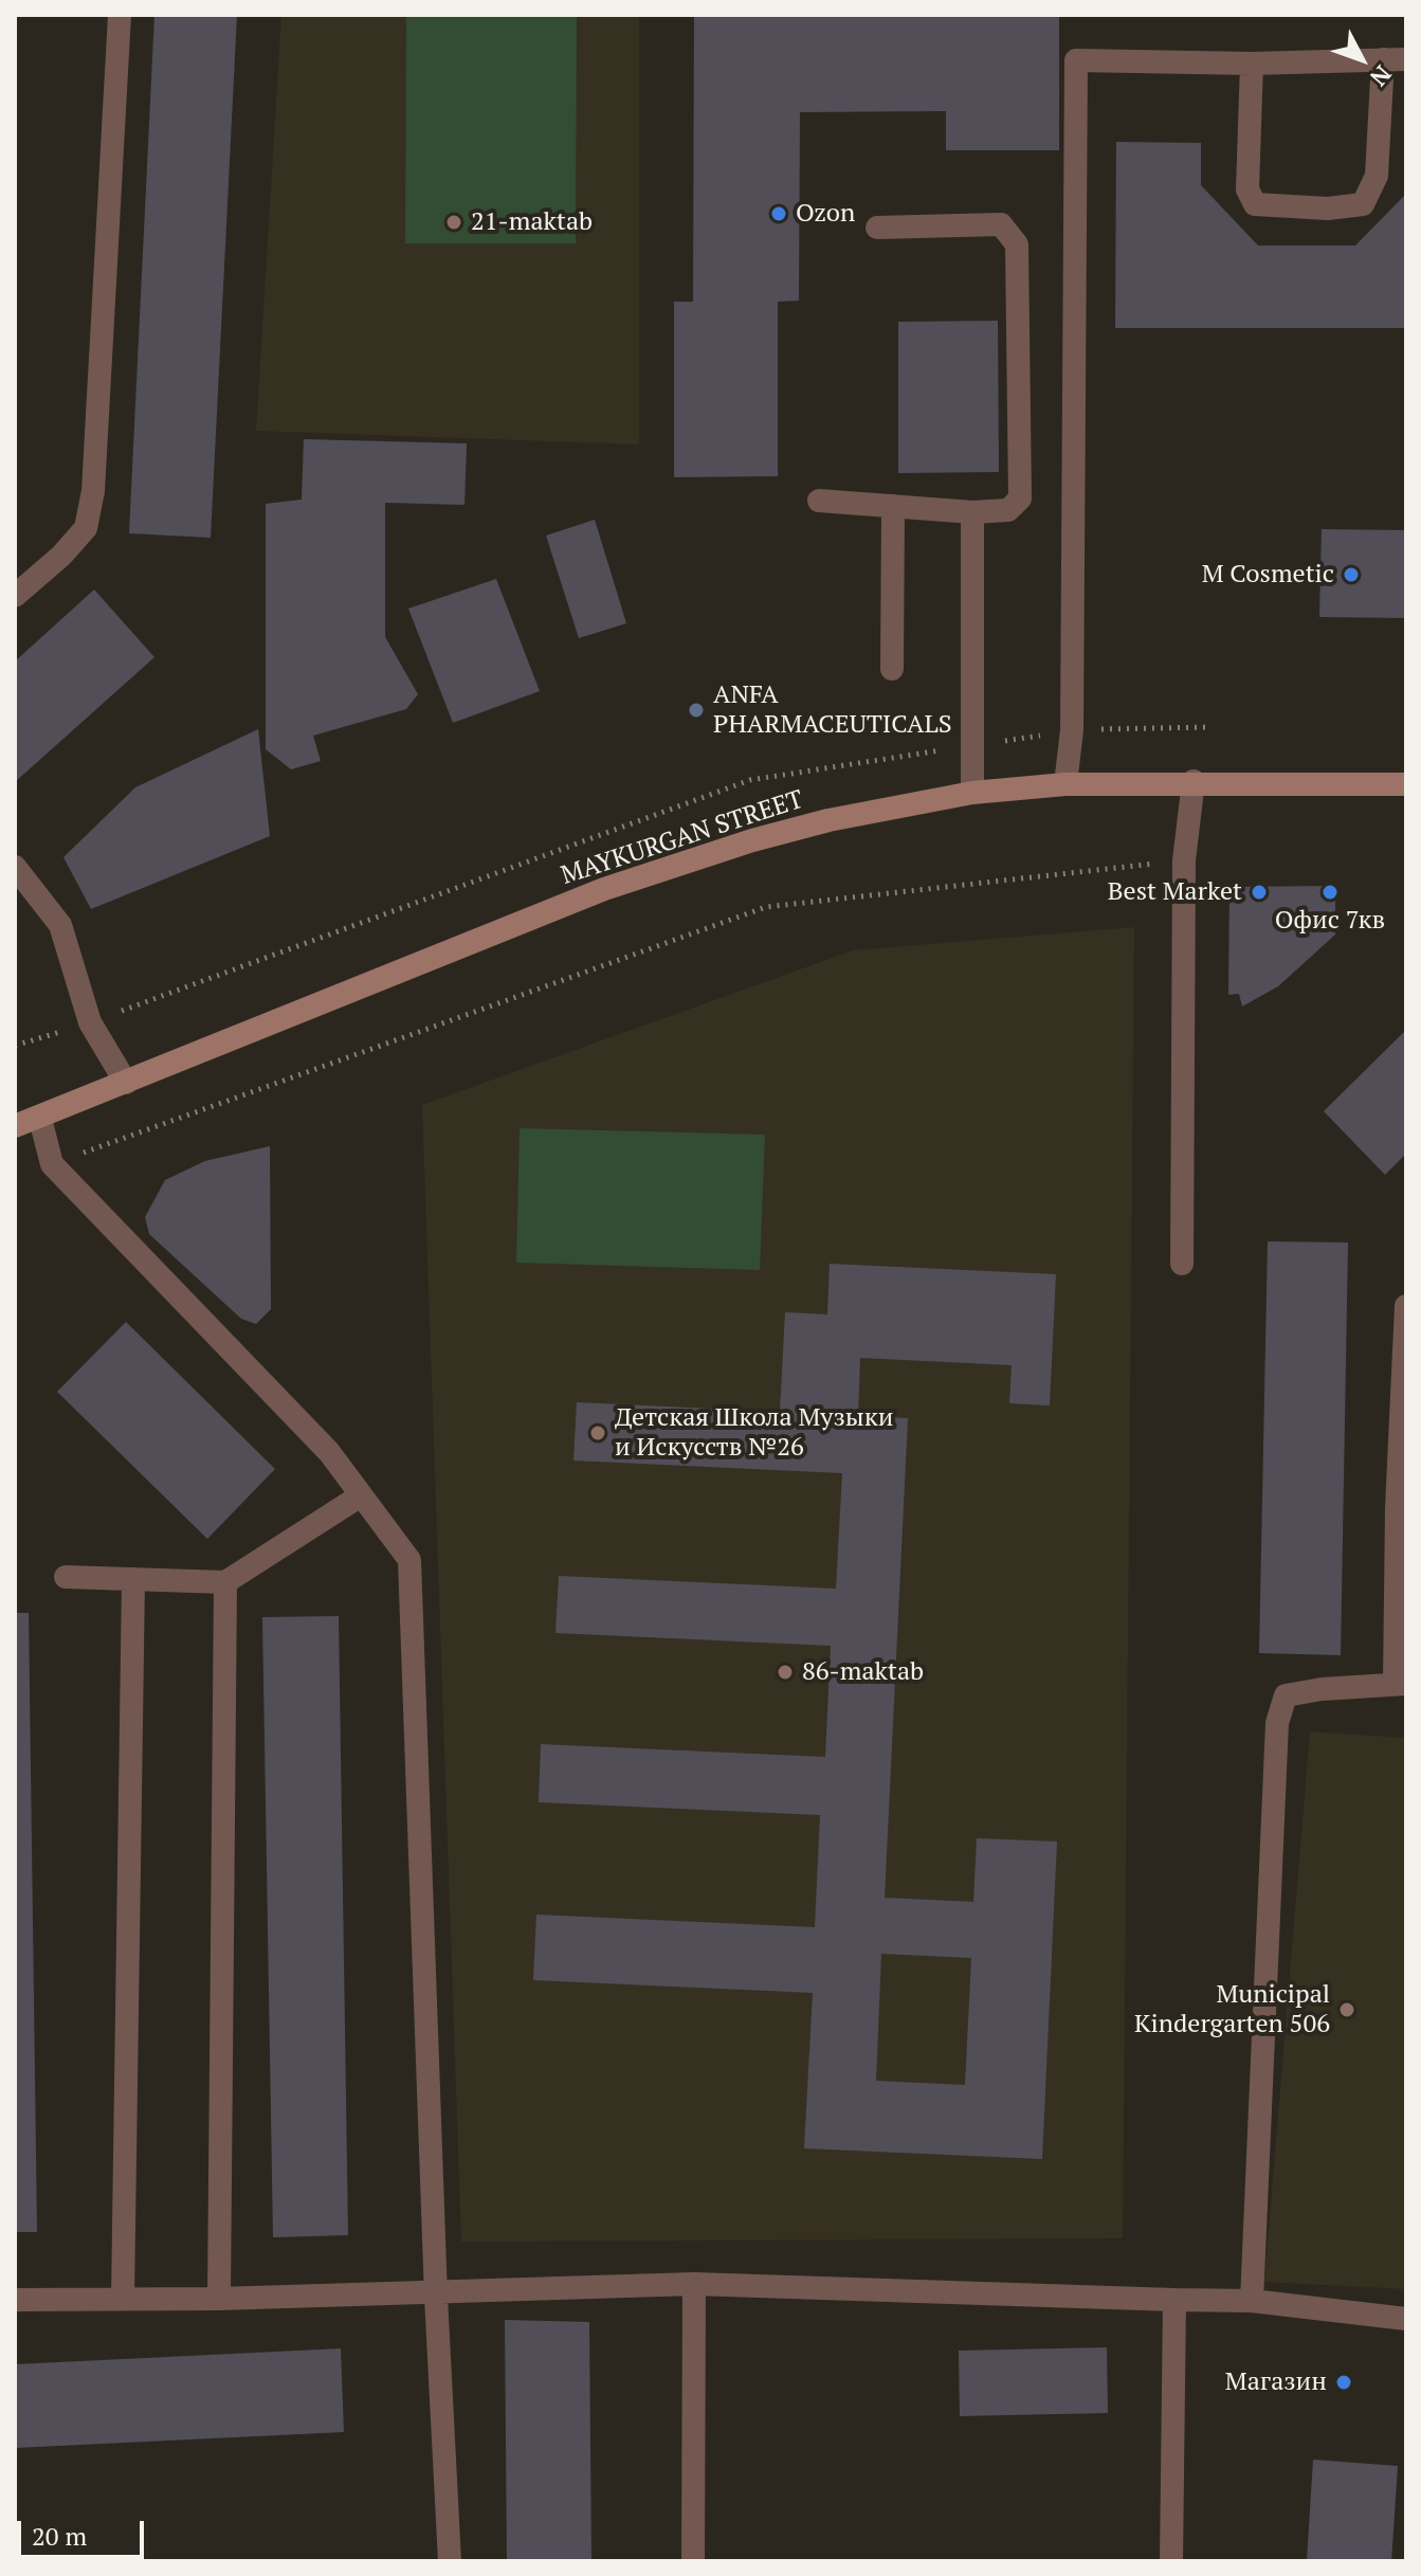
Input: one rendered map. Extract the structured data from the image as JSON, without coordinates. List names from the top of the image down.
{
  "streets": {
    "main road": ["MAYKURGAN STREET"]
  },
  "places": [
    "Ozon",
    "21-maktab",
    "M Cosmetic",
    "ANFA PHARMACEUTICALS",
    "Best Market",
    "Офис 7кв",
    "Детская Школа Музыки и Искусств №26",
    "86-maktab",
    "Municipal Kindergarten 506",
    "Магазин"
  ],
  "scale_bar": "20 m",
  "north": "bottom right"
}
